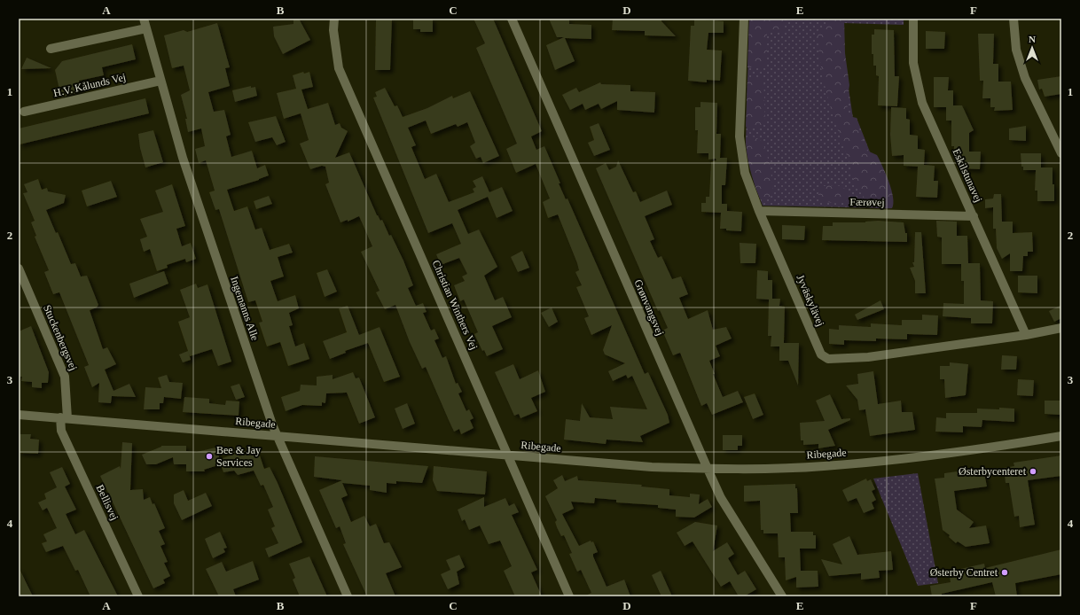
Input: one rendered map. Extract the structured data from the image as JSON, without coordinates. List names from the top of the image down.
{
  "streets": {
    "street": [
      "H.V. Kålunds Vej",
      "Eskilstunavej",
      "Færøvej",
      "Jyväskylävej",
      "Christian Winthers Vej",
      "Grønvangsvej",
      "Ingemanns Alle",
      "Stuckenbergsvej",
      "Ribegade",
      "Bellisvej"
    ]
  },
  "crossings": [
    ["H.V. Kålunds Vej", "Ingemanns Alle"],
    ["Eskilstunavej", "Færøvej"],
    ["Eskilstunavej", "Jyväskylävej"],
    ["Færøvej", "Jyväskylävej"],
    ["Christian Winthers Vej", "Ribegade"],
    ["Grønvangsvej", "Ribegade"],
    ["Ingemanns Alle", "Ribegade"],
    ["Stuckenbergsvej", "Ribegade"],
    ["Stuckenbergsvej", "Bellisvej"],
    ["Ribegade", "Bellisvej"]
  ],
  "places": ["Bee & Jay Services", "Østerbycenteret", "Østerby Centret"],
  "north": "top",
  "grid": {
    "columns": [
      "A",
      "B",
      "C",
      "D",
      "E",
      "F"
    ],
    "rows": [
      "1",
      "2",
      "3",
      "4"
    ]
  }
}
